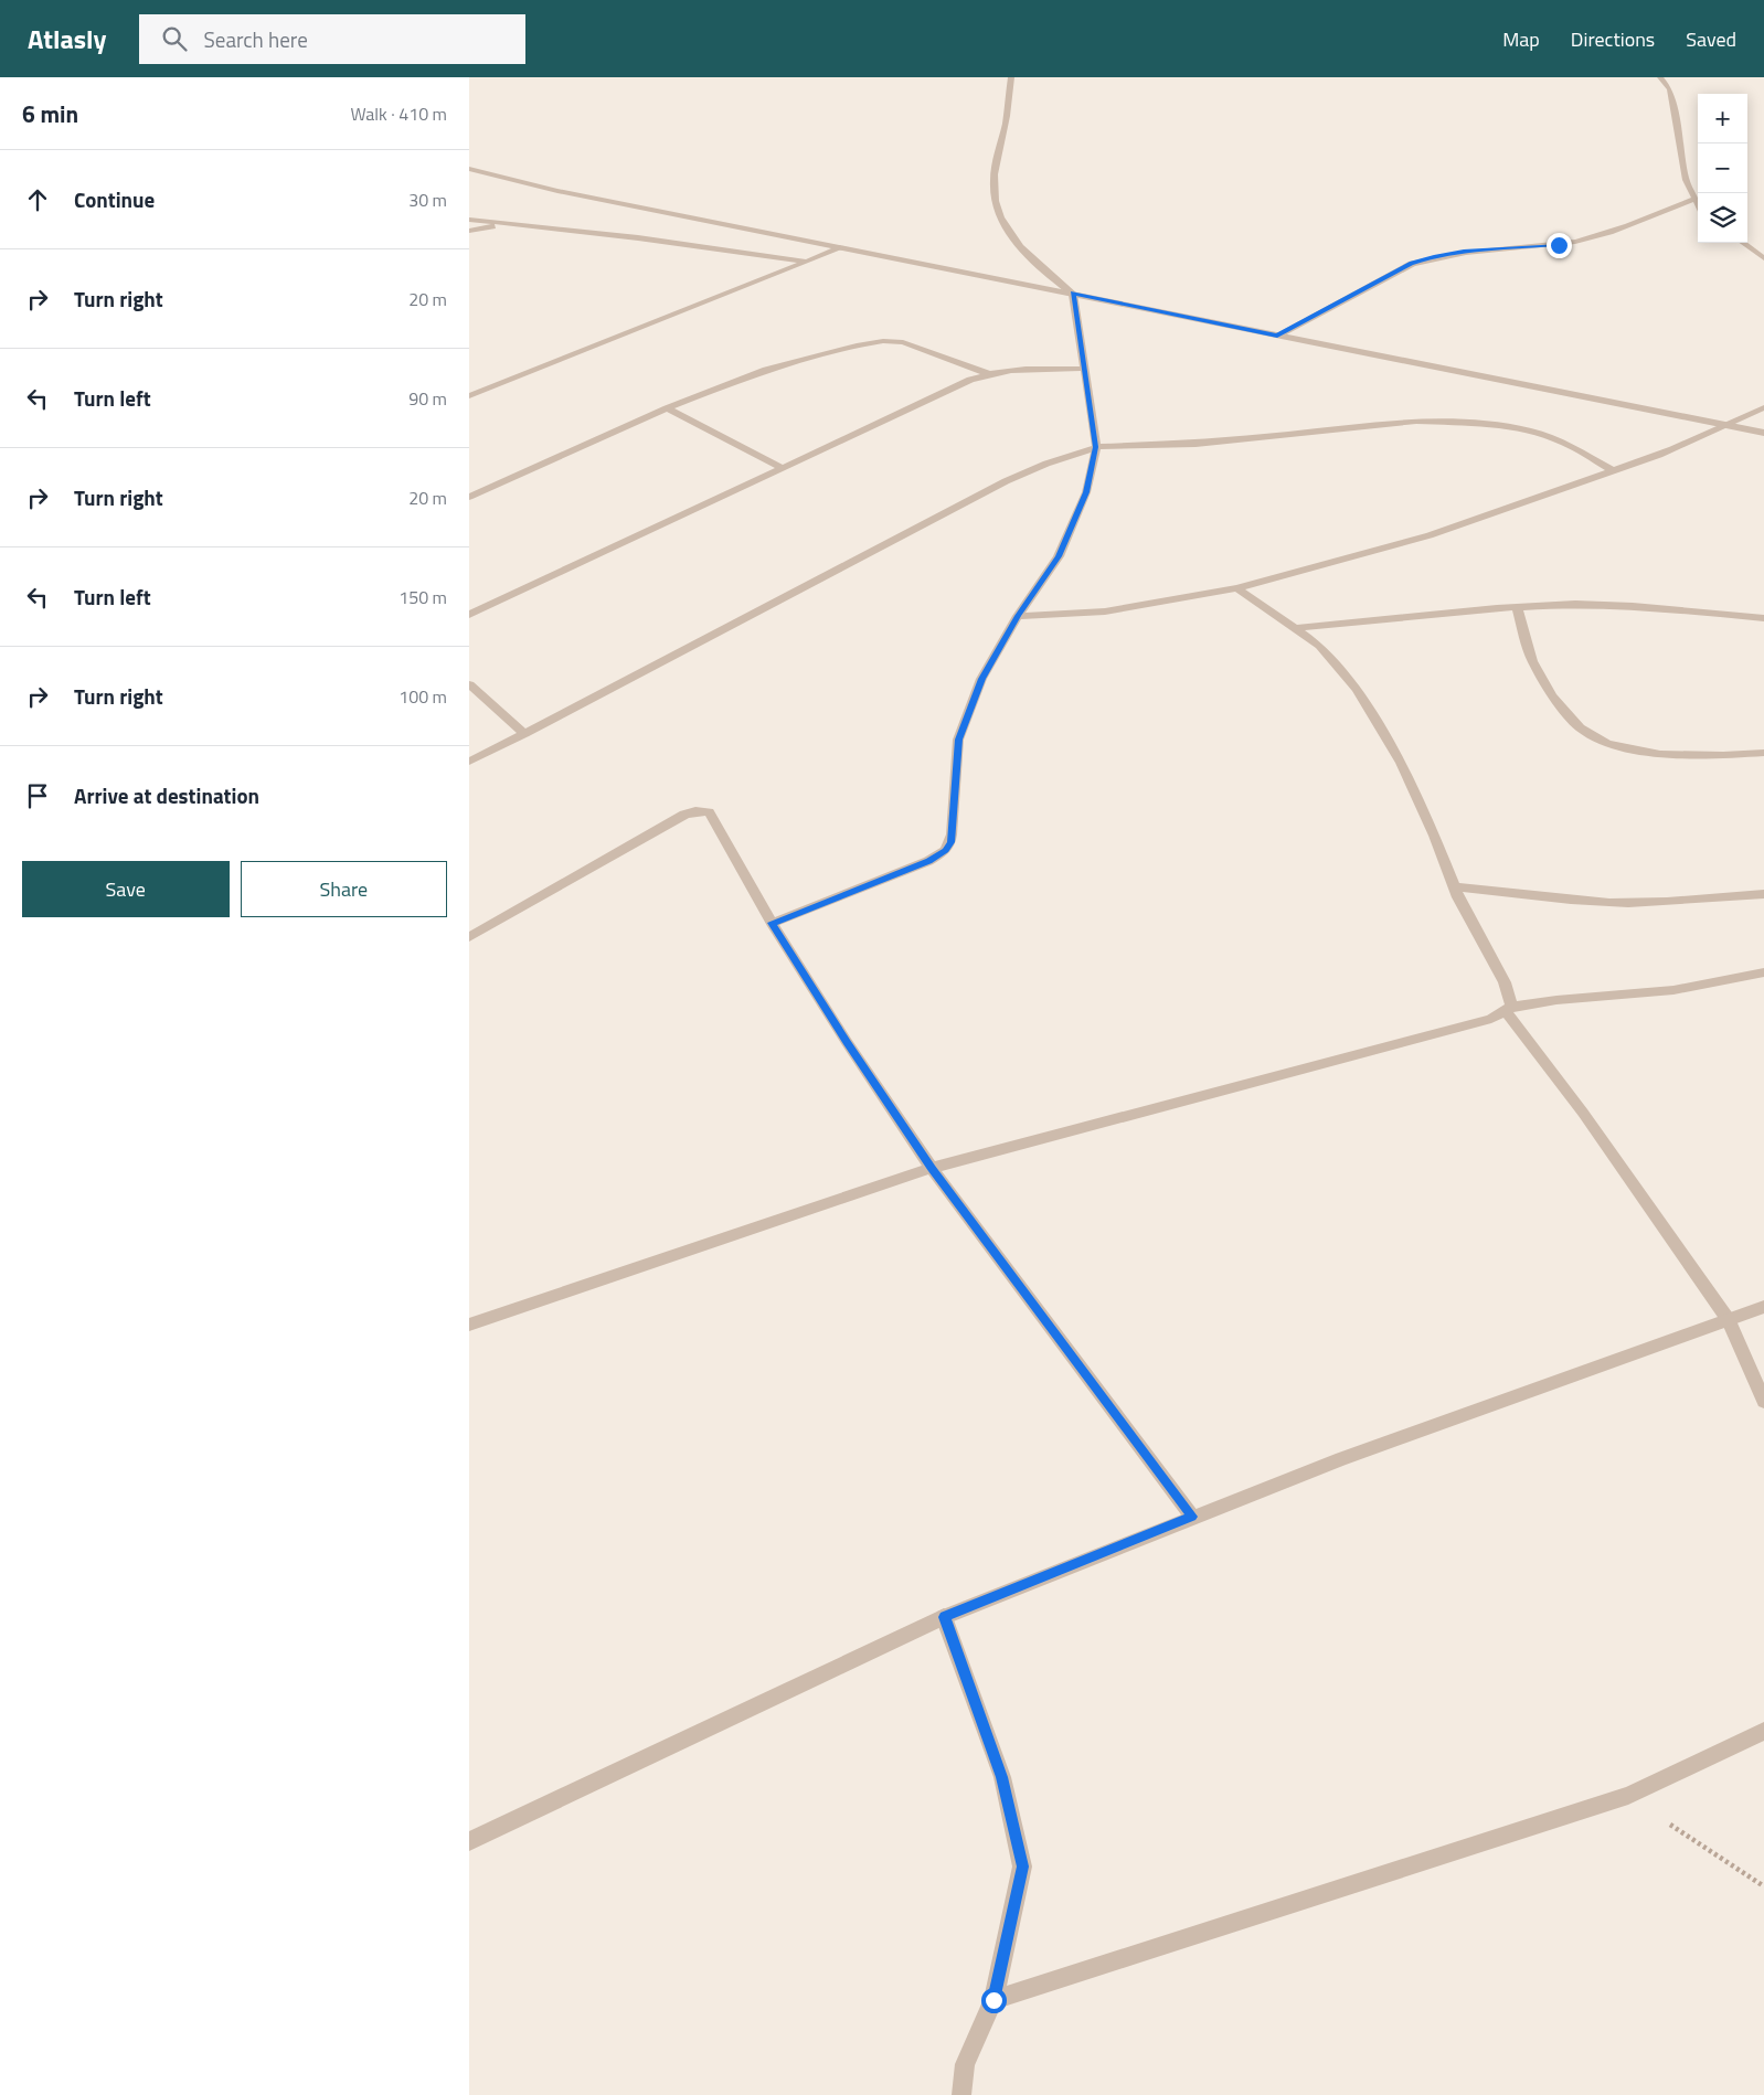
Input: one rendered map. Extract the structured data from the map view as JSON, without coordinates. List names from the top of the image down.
{
  "page": {
    "header": "Atlasly",
    "search": "Search here",
    "nav": ["Map", "Directions", "Saved"],
    "heading": ["6 min", "Walk · 410 m"],
    "map_buttons": ["+", "−"],
    "list": [
      ["Continue", "30 m"],
      ["Turn right", "20 m"],
      ["Turn left", "90 m"],
      ["Turn right", "20 m"],
      ["Turn left", "150 m"],
      ["Turn right", "100 m"],
      "Arrive at destination"
    ],
    "buttons": ["Save", "Share"]
  }
}
